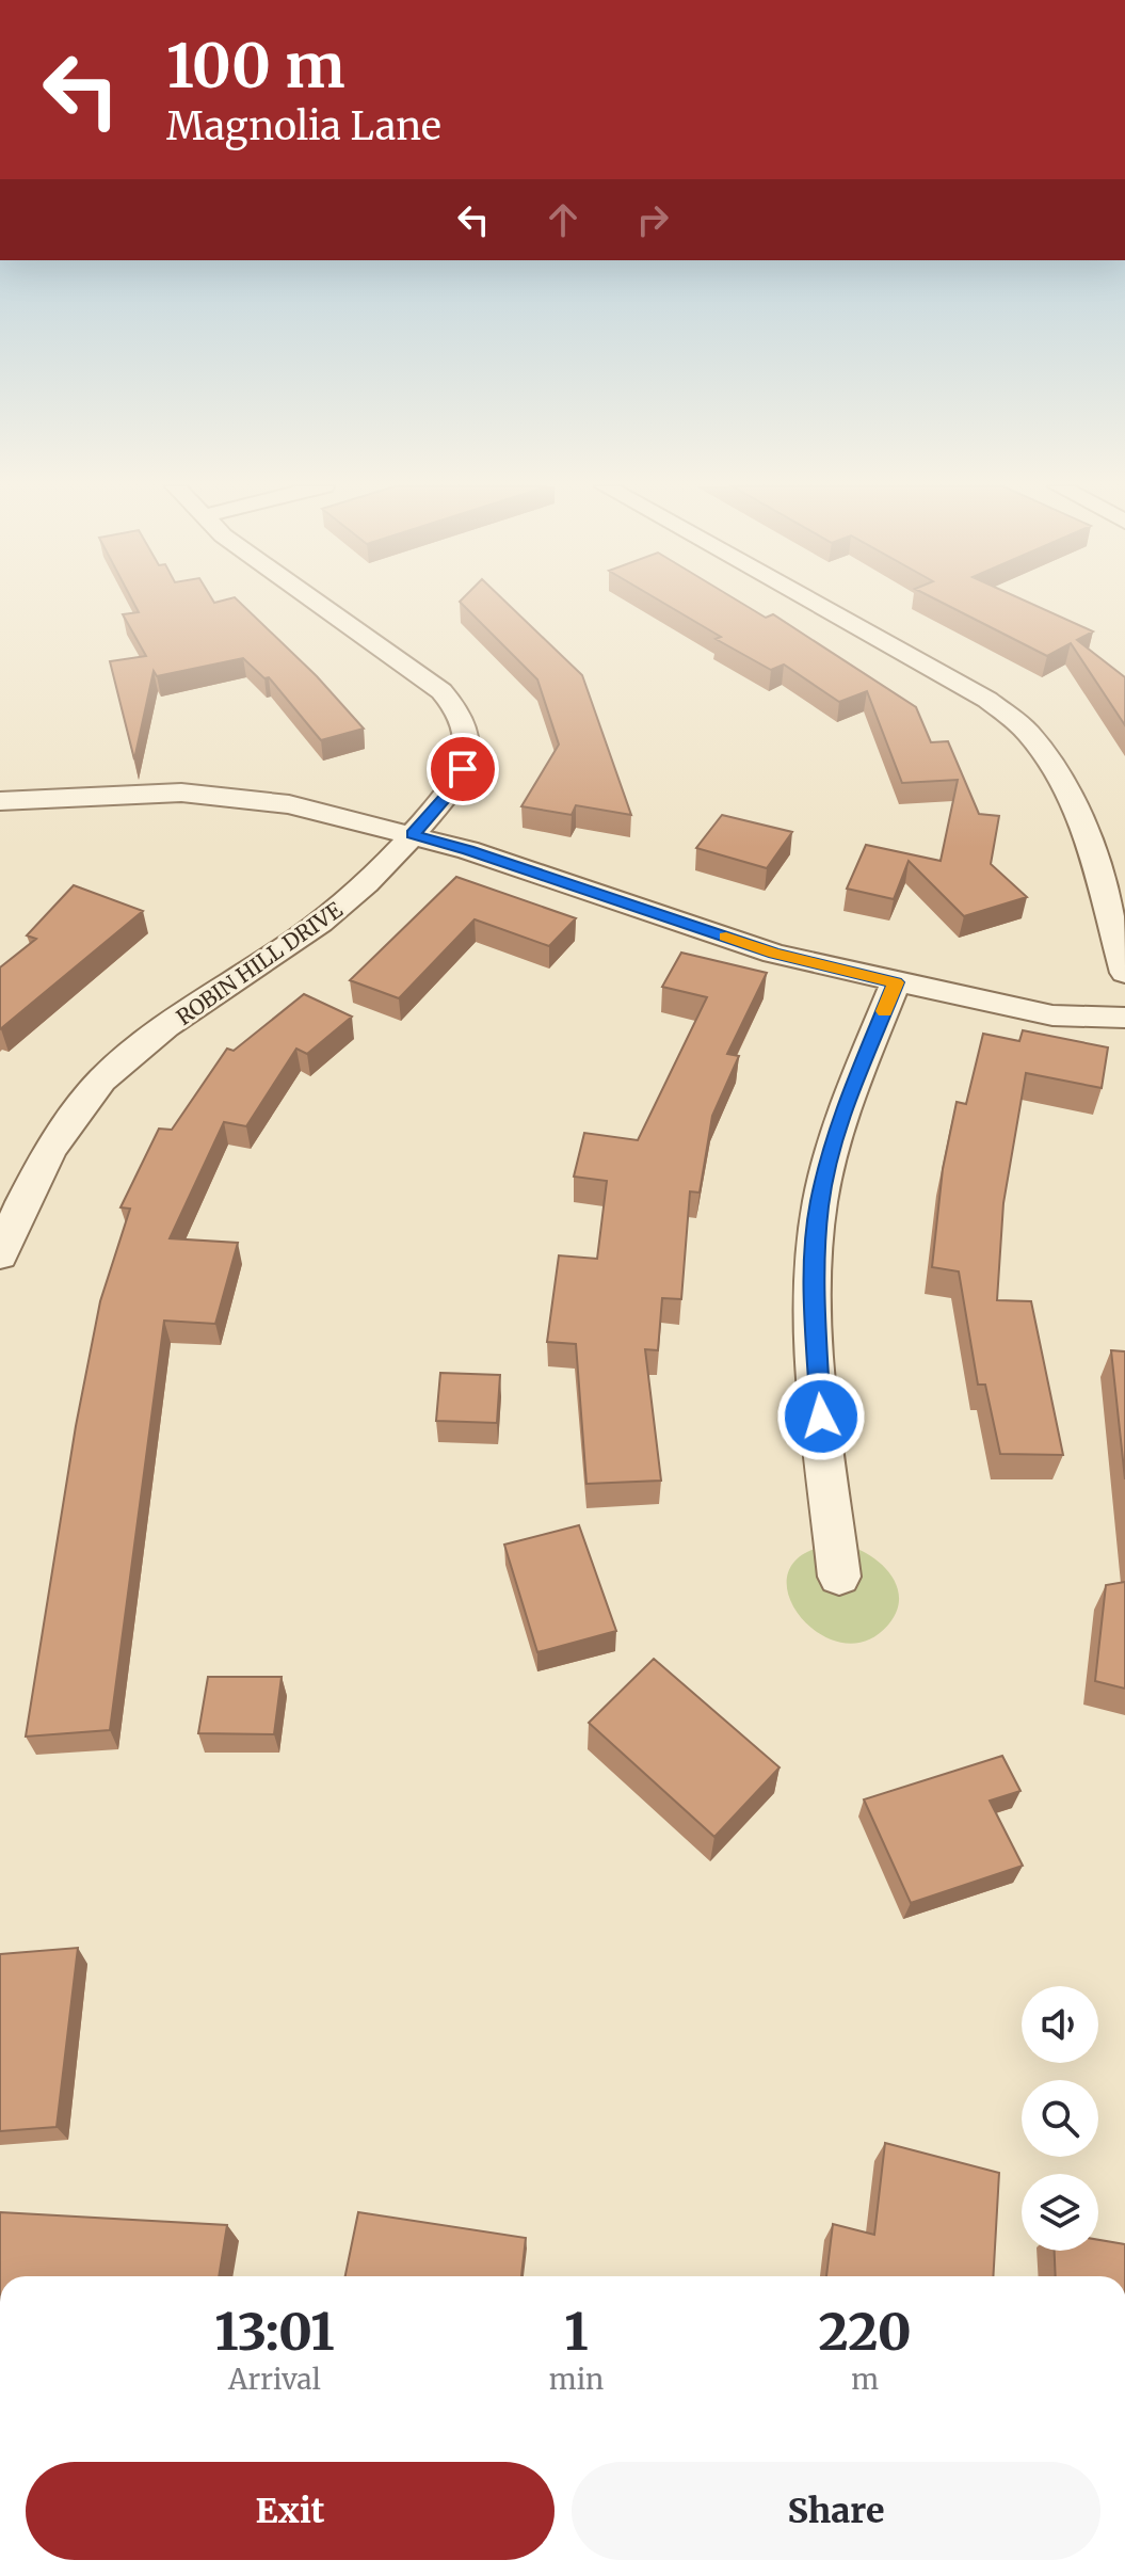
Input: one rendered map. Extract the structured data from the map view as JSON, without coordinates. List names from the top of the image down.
{
  "streets": {
    "street": ["ROBIN HILL DRIVE"]
  },
  "page": {
    "turn": ["100 m", "Magnolia Lane"],
    "eta": [
      "13:01",
      "Arrival",
      "1",
      "min",
      "220",
      "m"
    ],
    "buttons": ["Exit", "Share"]
  }
}
